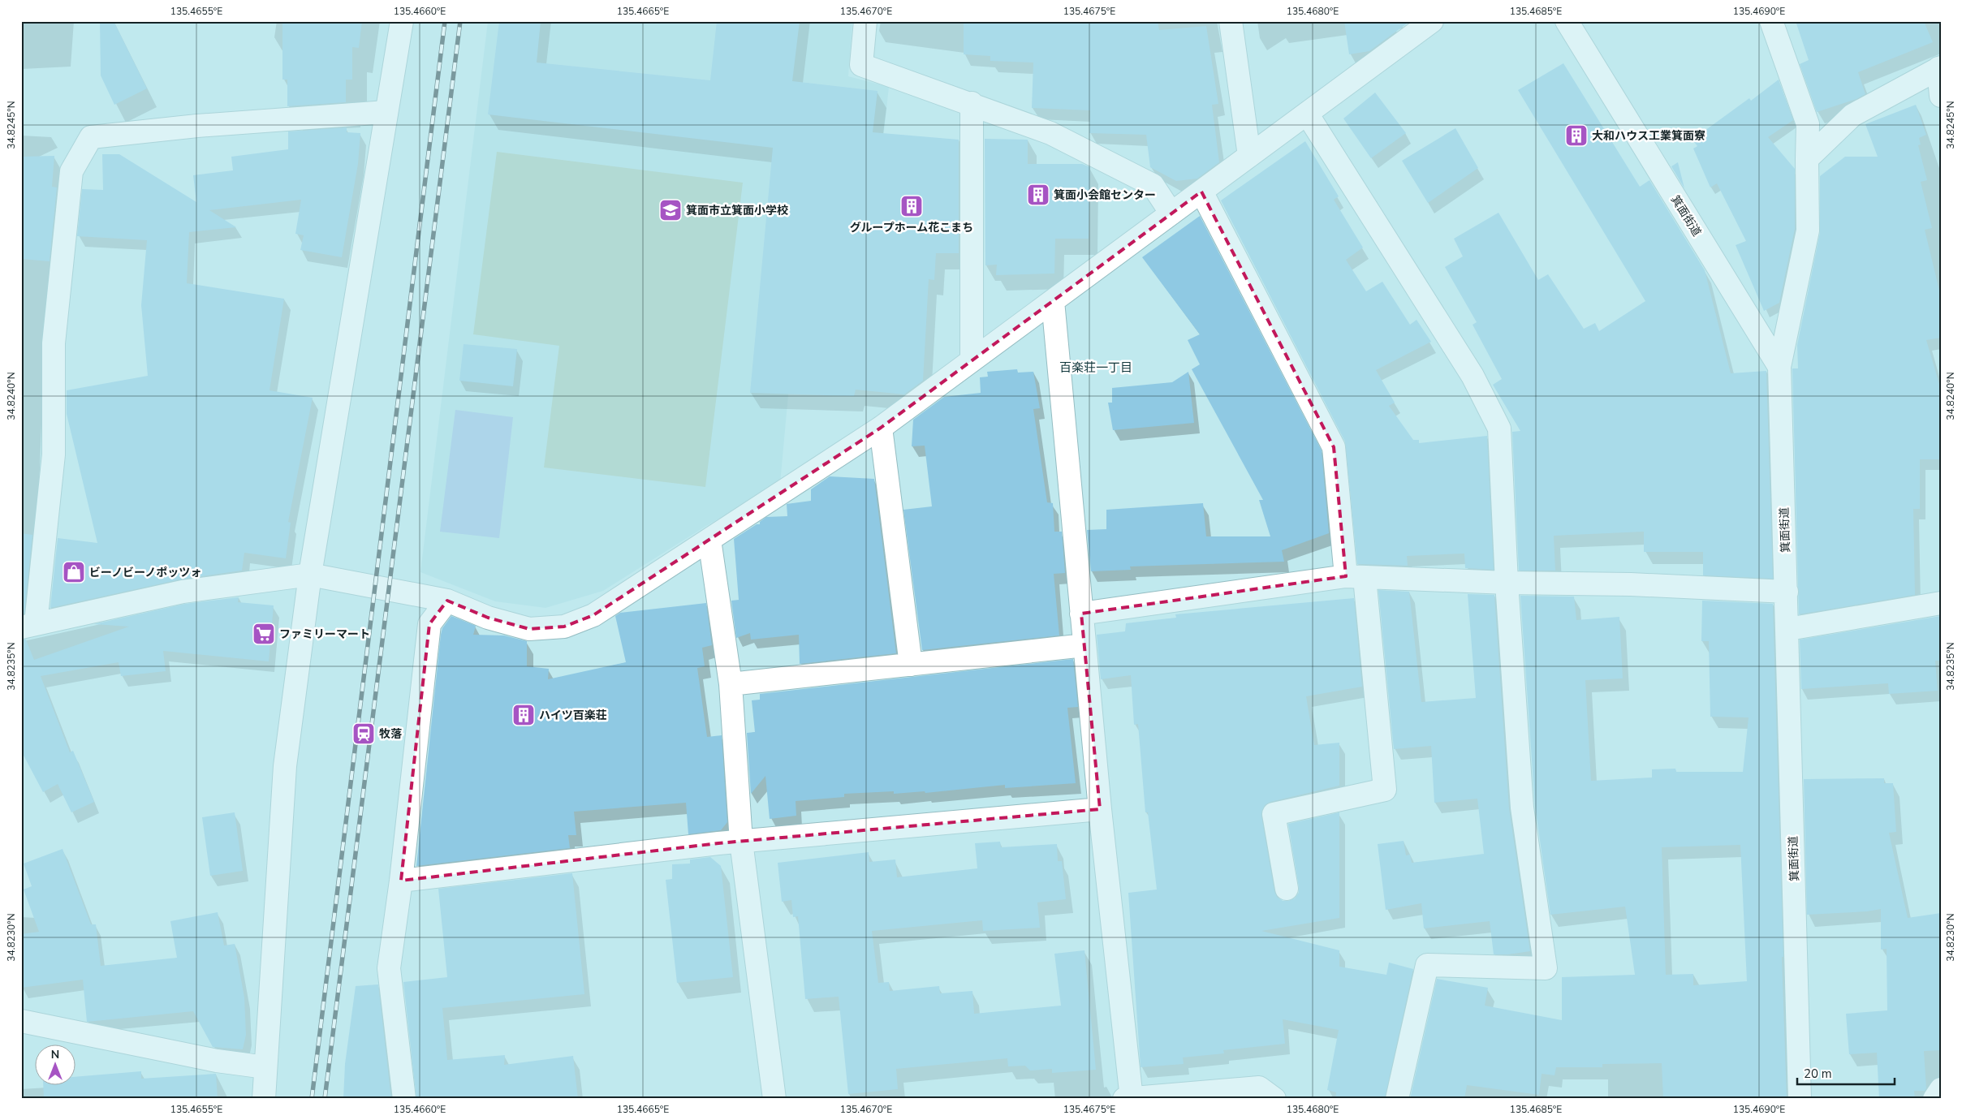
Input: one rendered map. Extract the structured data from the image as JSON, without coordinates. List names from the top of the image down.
{
  "streets": {
    "street": ["箕面街道"]
  },
  "districts": ["百楽荘一丁目"],
  "places": {
    "building": [
      "大和ハウス工業箕面寮",
      "箕面小会館センター",
      "グループホーム花こまち",
      "ハイツ百楽荘"
    ],
    "school or university": ["箕面市立箕面小学校"],
    "shop": ["ビーノビーノポッツォ"],
    "supermarket": ["ファミリーマート"],
    "station": ["牧落"]
  },
  "scale_bar": "20 m",
  "north": "top",
  "coordinates": [
    "135.4655°E",
    "135.4660°E",
    "135.4665°E",
    "135.4670°E",
    "135.4675°E",
    "135.4680°E",
    "135.4685°E",
    "135.4690°E",
    "34.8245°N",
    "34.8240°N",
    "34.8235°N",
    "34.8230°N"
  ]
}
